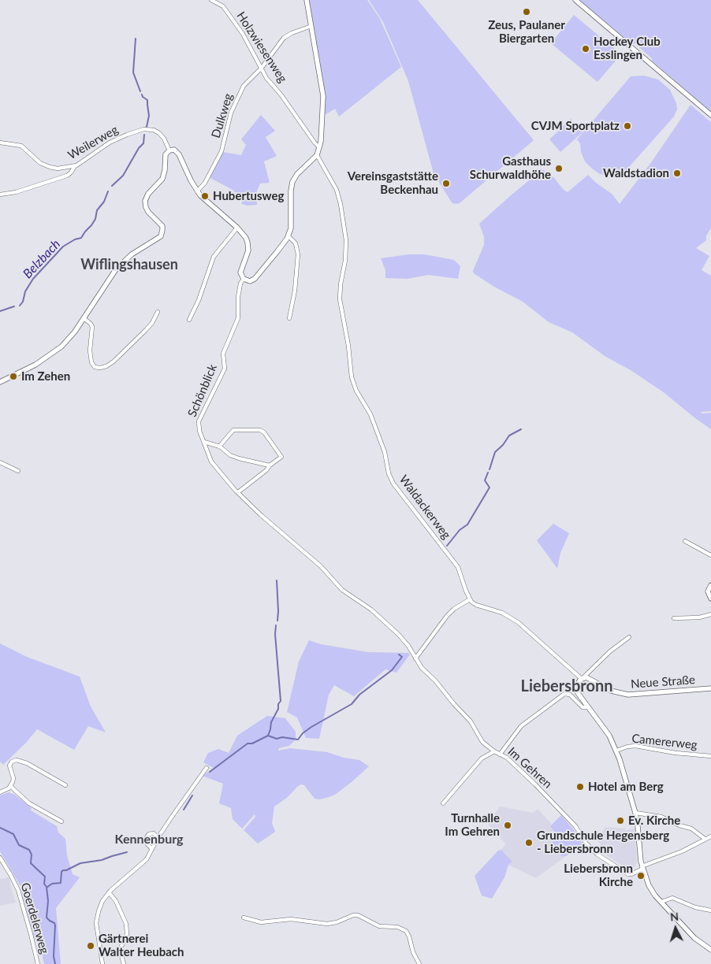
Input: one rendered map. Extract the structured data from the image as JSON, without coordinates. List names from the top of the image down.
{
  "streets": {
    "street": [
      "Holzwiesenweg",
      "Dulkweg",
      "Weilerweg",
      "Schönblick",
      "Waldackerweg",
      "Neue Straße",
      "Camererweg",
      "Im Gehren",
      "Goerdelerweg"
    ]
  },
  "crossings": [
    ["Holzwiesenweg", "Dulkweg"],
    ["Schönblick", "Im Gehren"]
  ],
  "districts": ["Wiflingshausen", "Liebersbronn", "Kennenburg"],
  "water": ["Belzbach"],
  "places": [
    "Zeus, Paulaner Biergarten",
    "Hockey Club Esslingen",
    "CVJM Sportplatz",
    "Gasthaus Schurwaldhöhe",
    "Waldstadion",
    "Vereinsgaststätte Beckenhau",
    "Hubertusweg",
    "Im Zehen",
    "Hotel am Berg",
    "Ev. Kirche",
    "Turnhalle Im Gehren",
    "Grundschule Hegensberg - Liebersbronn",
    "Liebersbronn Kirche",
    "Gärtnerei Walter Heubach"
  ],
  "north": "top"
}
